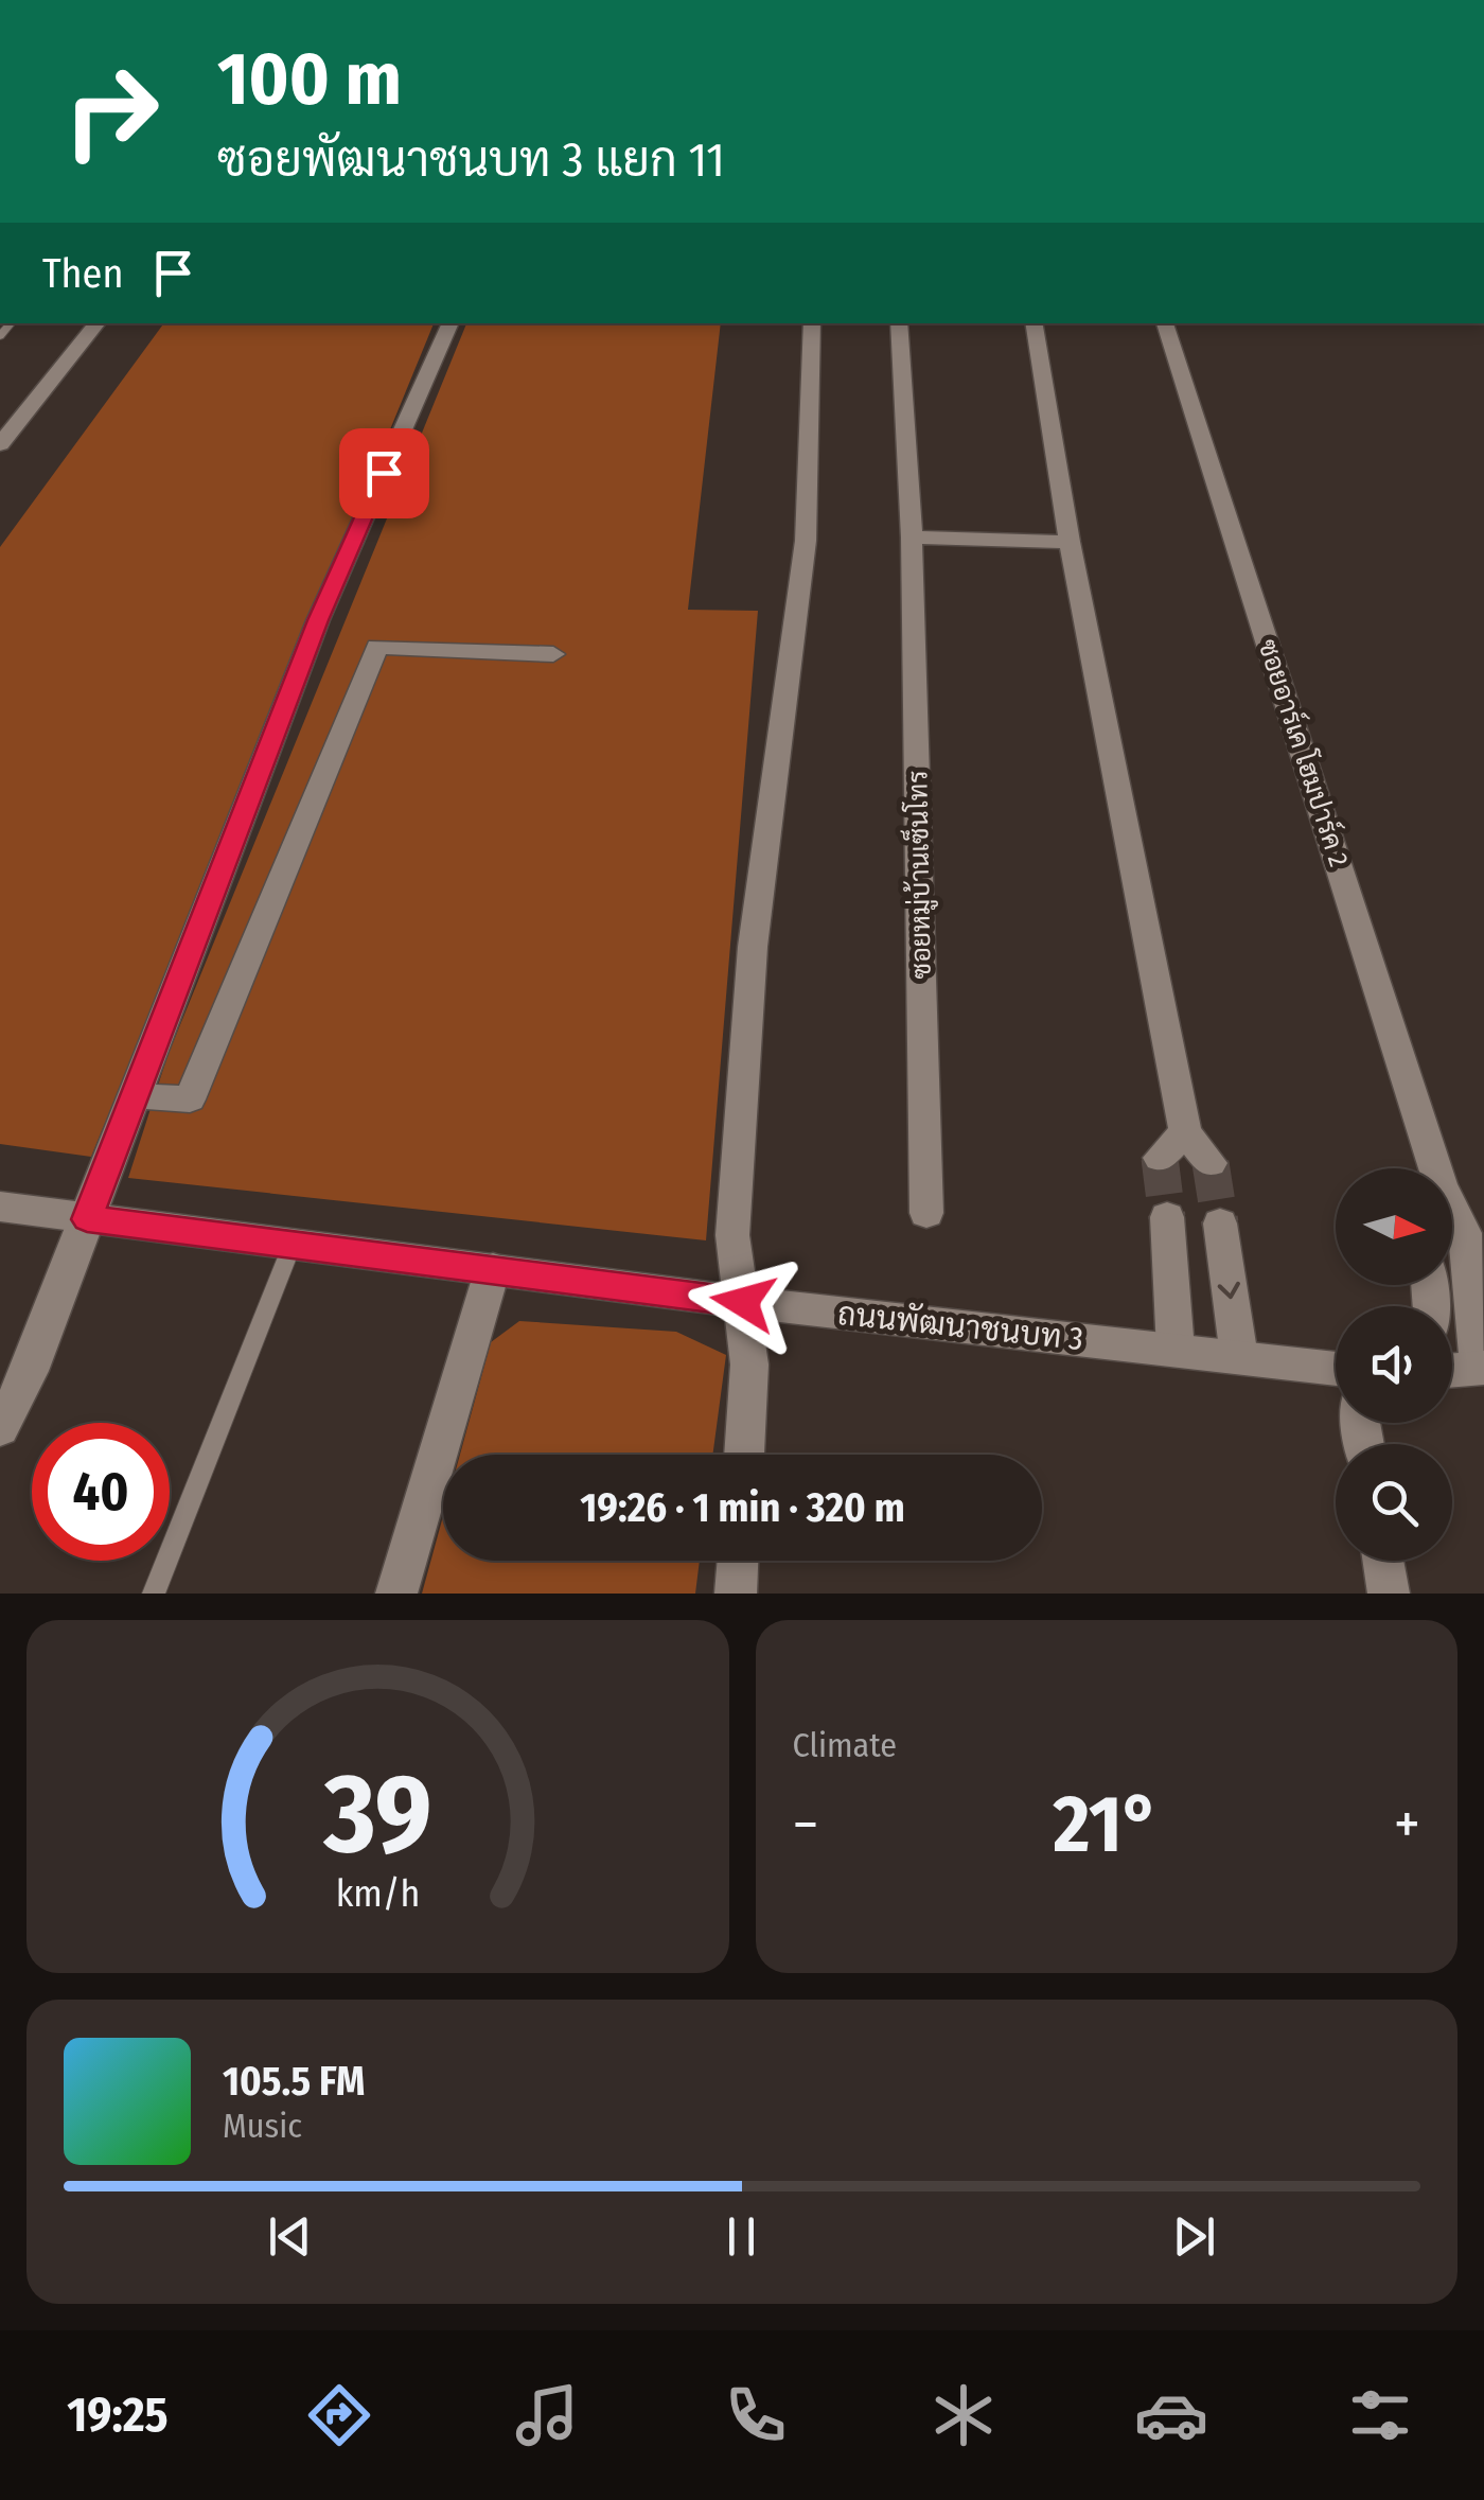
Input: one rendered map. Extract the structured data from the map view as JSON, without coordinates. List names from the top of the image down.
{
  "streets": {
    "street": ["ซอยอาร์เค โฮมปาร์ค 2", "ซอยหมู่บ้านเซ็นโทร", "ถนนพัฒนาชนบท 3"]
  },
  "north": "right",
  "page": {
    "turn": ["100 m", "ซอยพัฒนาชนบท 3 แยก 11"],
    "then": "Then",
    "limit": "40",
    "trip": "19:26 · 1 min · 320 m",
    "tile": "Climate",
    "heat": ["−", "21°", "+"],
    "song": ["105.5 FM", "Music"],
    "tabs": "19:25",
    "gauge": ["39", "km/h"]
  }
}
